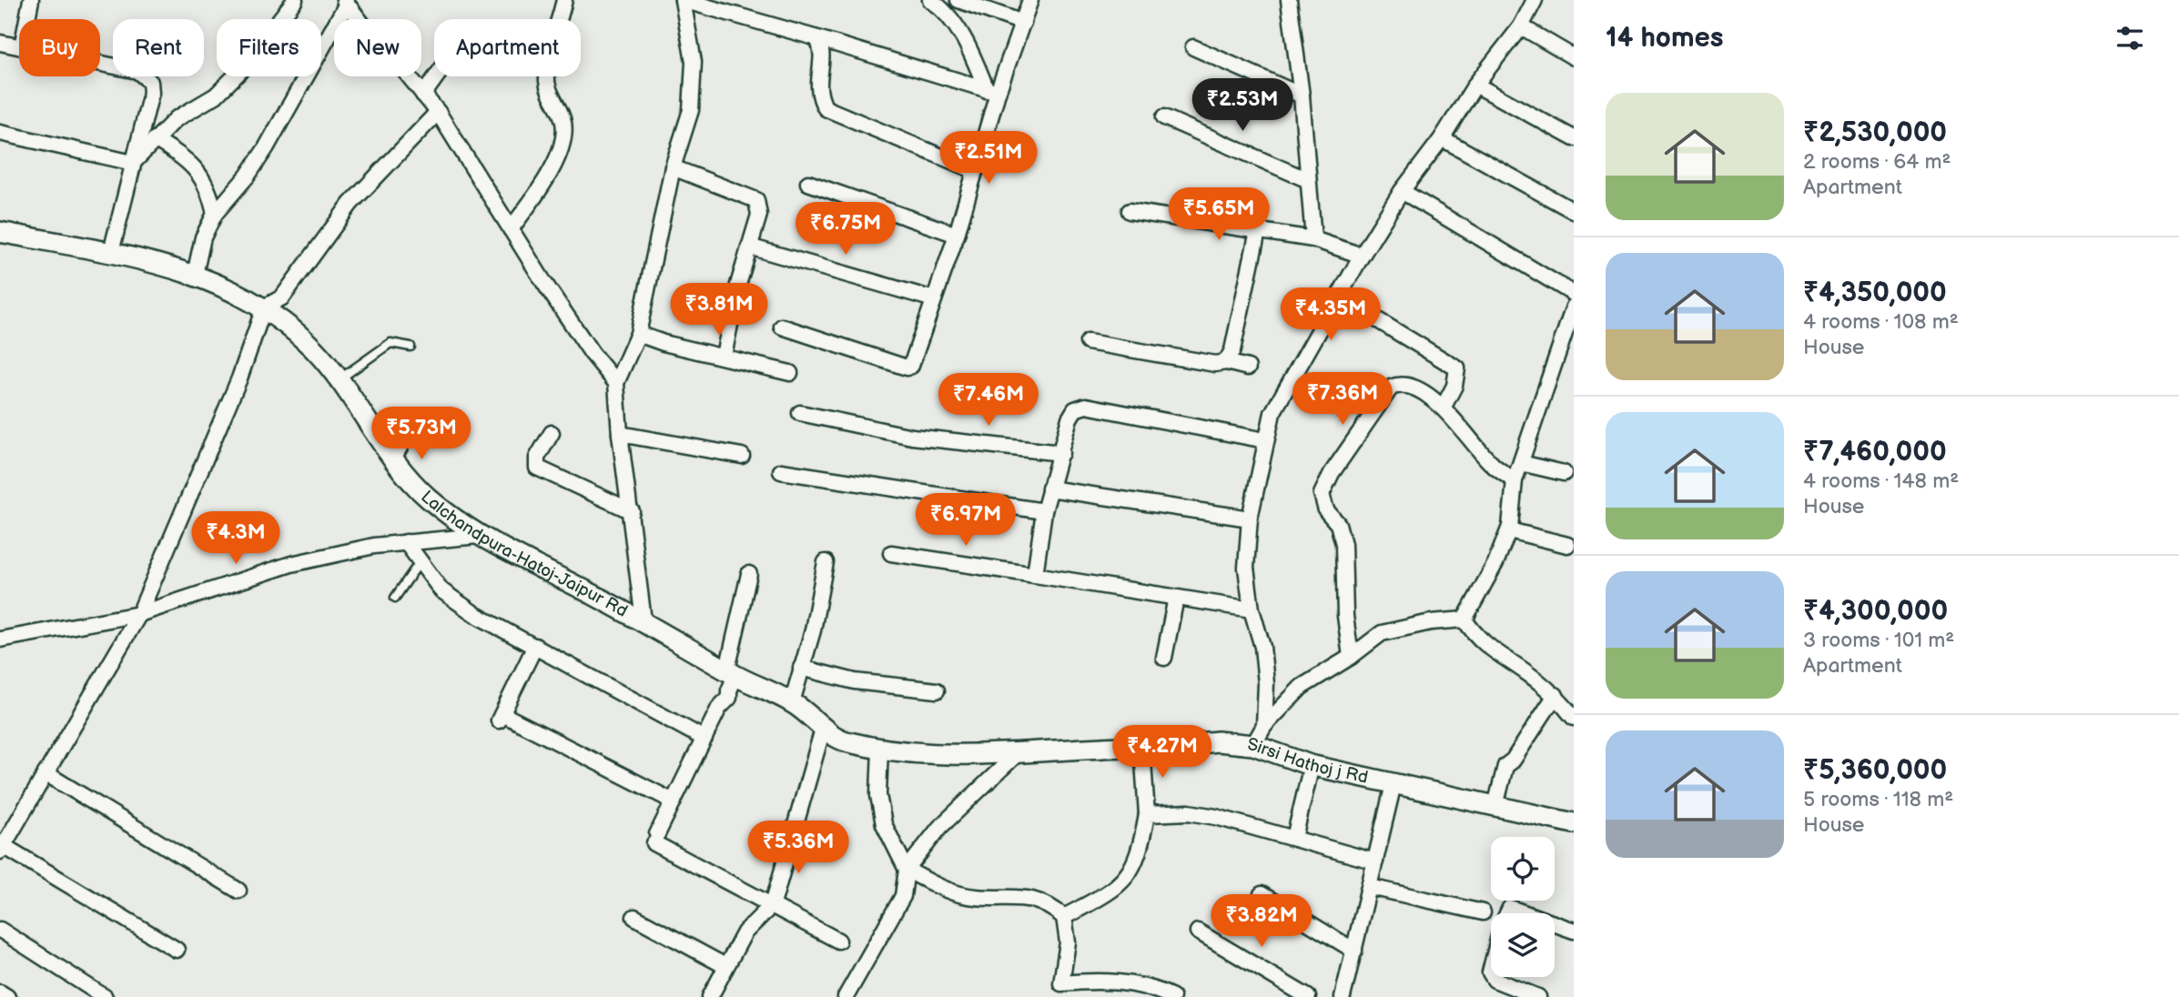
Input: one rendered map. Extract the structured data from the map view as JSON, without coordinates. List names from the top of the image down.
{
  "streets": {
    "street": ["Lalchandpura-Hatoj-Jaipur Rd", "Sirsi Hathoj j Rd"]
  },
  "crossings": [
    ["Lalchandpura-Hatoj-Jaipur Rd", "Sirsi Hathoj j Rd"]
  ],
  "page": {
    "heading": "14 homes",
    "chip": [
      "Buy",
      "Rent",
      "Filters",
      "New",
      "Apartment"
    ],
    "list": [
      {
        "name": "₹2,530,000",
        "note": "2 rooms · 64 m² · Apartment"
      },
      {
        "name": "₹4,350,000",
        "note": "4 rooms · 108 m² · House"
      },
      {
        "name": "₹7,460,000",
        "note": "4 rooms · 148 m² · House"
      },
      {
        "name": "₹4,300,000",
        "note": "3 rooms · 101 m² · Apartment"
      },
      {
        "name": "₹5,360,000",
        "note": "5 rooms · 118 m² · House"
      }
    ],
    "price": [
      "₹2.53M",
      "₹2.51M",
      "₹5.65M",
      "₹6.75M",
      "₹3.81M",
      "₹4.35M",
      "₹7.36M",
      "₹7.46M",
      "₹5.73M",
      "₹6.97M",
      "₹4.3M",
      "₹4.27M",
      "₹5.36M",
      "₹3.82M"
    ]
  }
}
